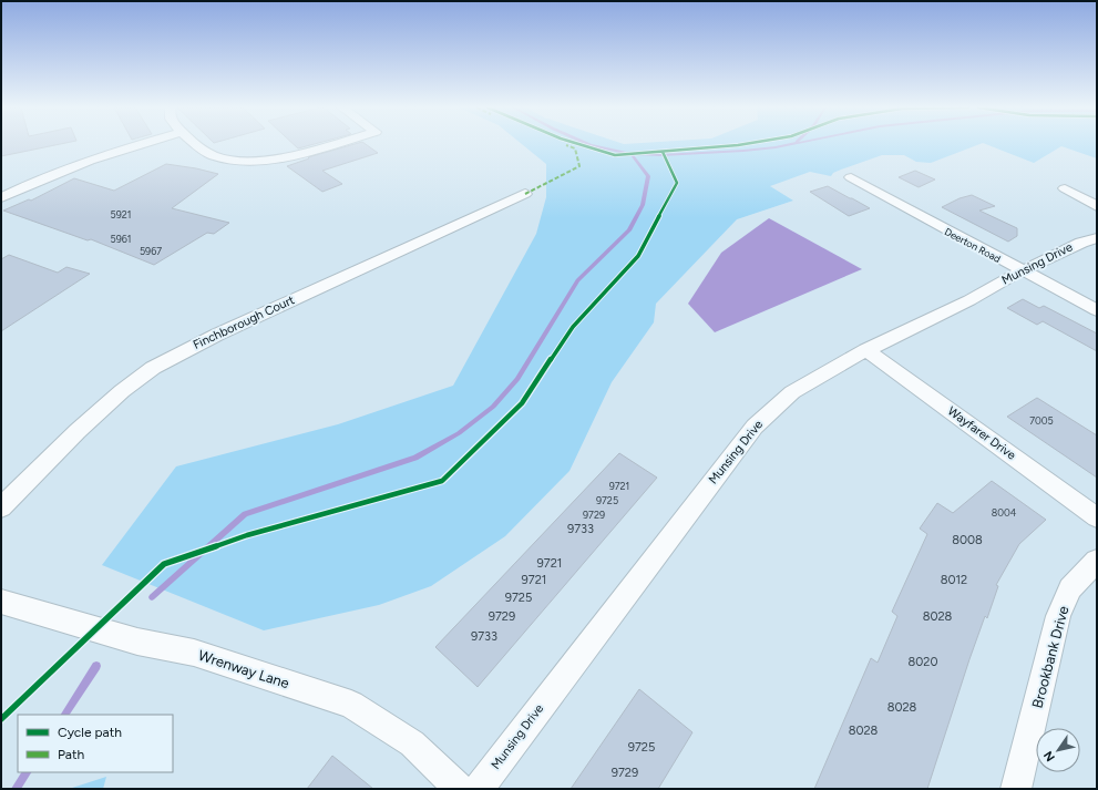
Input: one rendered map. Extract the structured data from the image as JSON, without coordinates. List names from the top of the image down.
{
  "streets": {
    "street": [
      "Deerton Road",
      "Munsing Drive",
      "Finchborough Court",
      "Wayfarer Drive",
      "Brookbank Drive",
      "Wrenway Lane"
    ]
  },
  "crossings": [
    ["Deerton Road", "Munsing Drive"],
    ["Munsing Drive", "Wayfarer Drive"]
  ],
  "house_numbers": [
    "5921",
    "5961",
    "5967",
    "7005",
    "9721",
    "9725",
    "8004",
    "9729",
    "9733",
    "8008",
    "9721",
    "9721",
    "8012",
    "9725",
    "9729",
    "8028",
    "9733",
    "8020",
    "8028",
    "8028",
    "9725",
    "9729"
  ],
  "legend": ["Cycle path", "Path"],
  "north": "bottom left"
}
